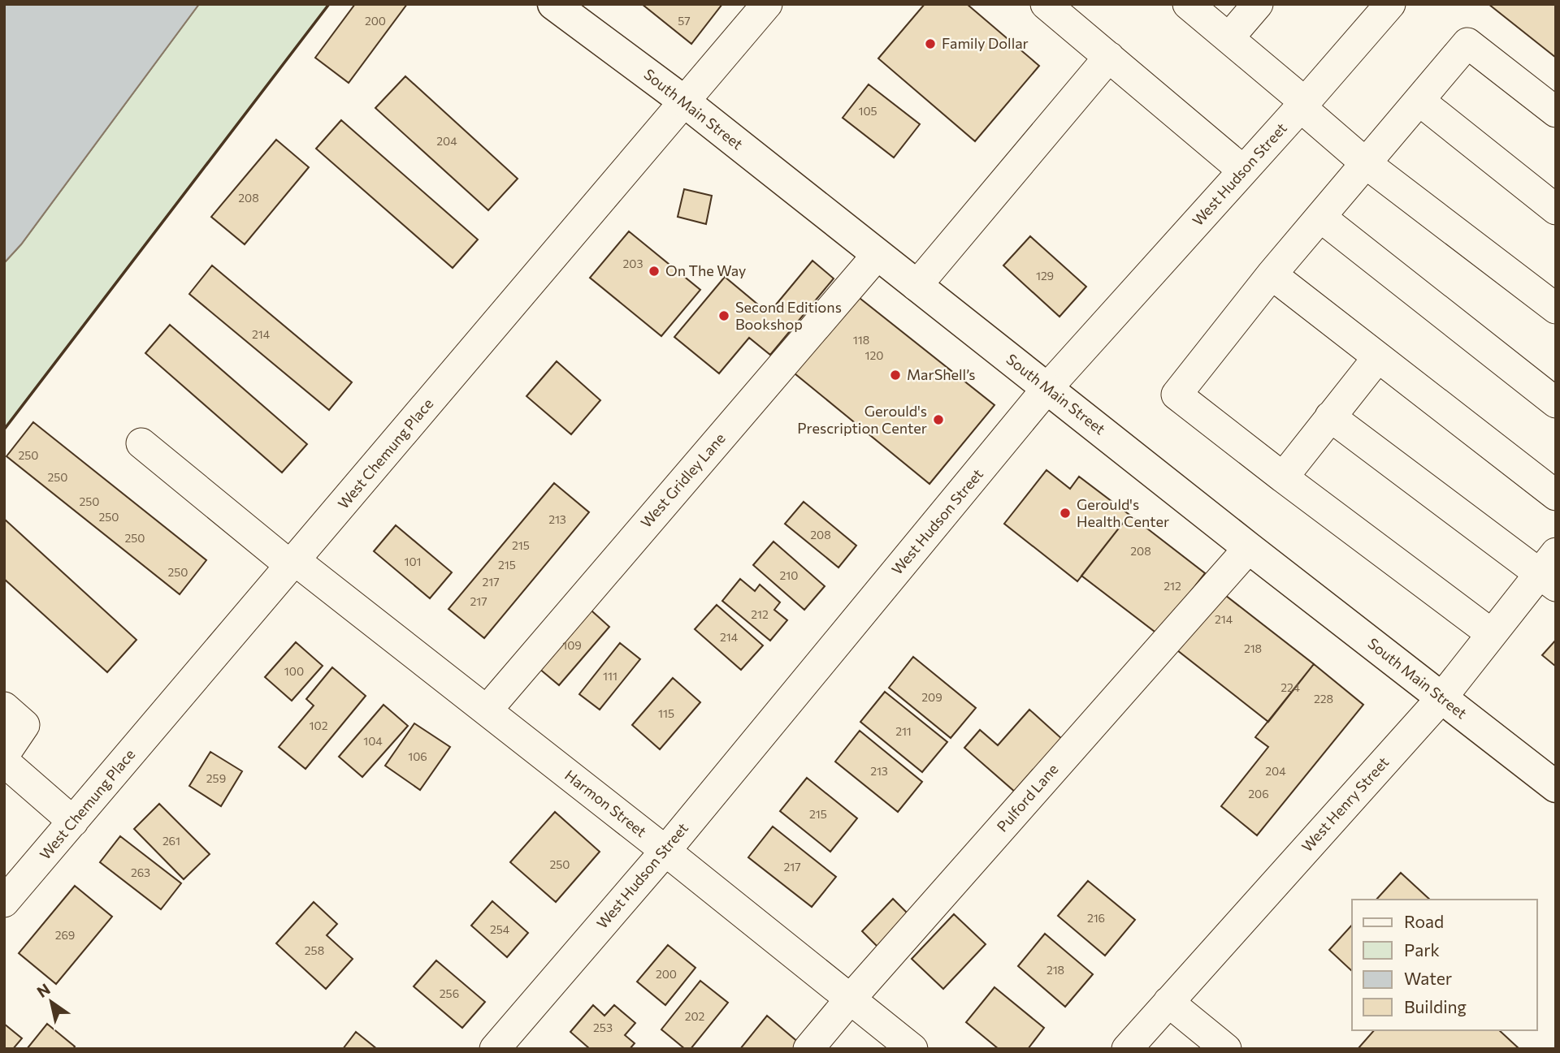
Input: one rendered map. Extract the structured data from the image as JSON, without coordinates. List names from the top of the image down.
{
  "streets": {
    "main road": ["South Main Street"],
    "street": [
      "West Hudson Street",
      "West Chemung Place",
      "West Gridley Lane",
      "Pulford Lane",
      "Harmon Street",
      "West Henry Street"
    ]
  },
  "crossings": [
    ["South Main Street", "West Hudson Street"],
    ["South Main Street", "West Chemung Place"],
    ["South Main Street", "West Gridley Lane"],
    ["South Main Street", "Pulford Lane"],
    ["South Main Street", "West Henry Street"],
    ["West Hudson Street", "Harmon Street"],
    ["West Chemung Place", "Harmon Street"],
    ["West Gridley Lane", "Harmon Street"],
    ["Pulford Lane", "Harmon Street"]
  ],
  "places": [
    "Family Dollar",
    "On The Way",
    "Second Editions Bookshop",
    "MarShell’s",
    "Gerould's Prescription Center",
    "Gerould's Health Center"
  ],
  "house_numbers": [
    "200",
    "57",
    "105",
    "204",
    "208",
    "203",
    "129",
    "214",
    "118",
    "120",
    "250",
    "250",
    "250",
    "250",
    "213",
    "208",
    "250",
    "215",
    "208",
    "101",
    "215",
    "250",
    "210",
    "217",
    "212",
    "217",
    "212",
    "214",
    "214",
    "109",
    "218",
    "100",
    "111",
    "224",
    "209",
    "228",
    "115",
    "102",
    "211",
    "104",
    "106",
    "213",
    "204",
    "259",
    "206",
    "215",
    "261",
    "250",
    "217",
    "263",
    "216",
    "254",
    "269",
    "258",
    "218",
    "200",
    "256",
    "202",
    "253"
  ],
  "legend": [
    "Road",
    "Park",
    "Water",
    "Building"
  ],
  "north": "top left"
}
